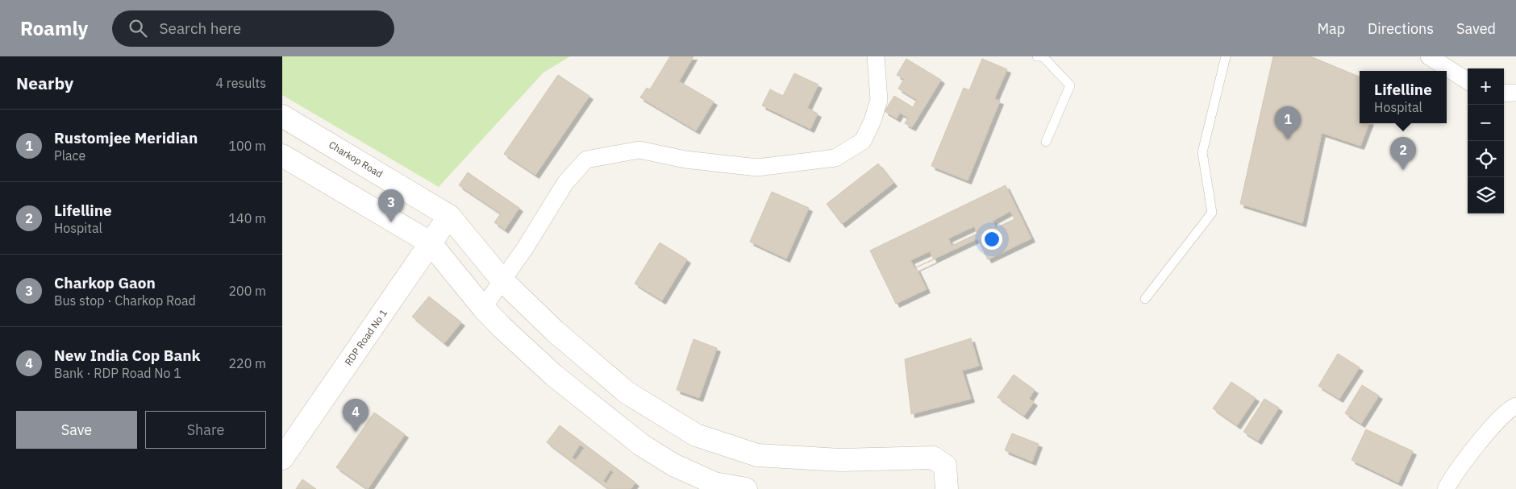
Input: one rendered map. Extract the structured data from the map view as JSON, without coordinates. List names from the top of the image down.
{
  "streets": {
    "street": ["Charkop Road", "RDP Road No 1"]
  },
  "crossings": [
    ["Charkop Road", "RDP Road No 1"]
  ],
  "page": {
    "header": "Roamly",
    "search": "Search here",
    "nav": ["Map", "Directions", "Saved"],
    "heading": ["Nearby", "4 results"],
    "map_buttons": ["+", "−"],
    "popup": ["Lifelline", "Hospital"],
    "pins": [
      "1",
      "2",
      "3",
      "4"
    ],
    "list": [
      {
        "mark": "1",
        "name": "Rustomjee Meridian",
        "note": "Place",
        "value": "100 m"
      },
      {
        "mark": "2",
        "name": "Lifelline",
        "note": "Hospital",
        "value": "140 m"
      },
      {
        "mark": "3",
        "name": "Charkop Gaon",
        "note": "Bus stop · Charkop Road",
        "value": "200 m"
      },
      {
        "mark": "4",
        "name": "New India Cop Bank",
        "note": "Bank · RDP Road No 1",
        "value": "220 m"
      }
    ],
    "buttons": ["Save", "Share"]
  }
}
